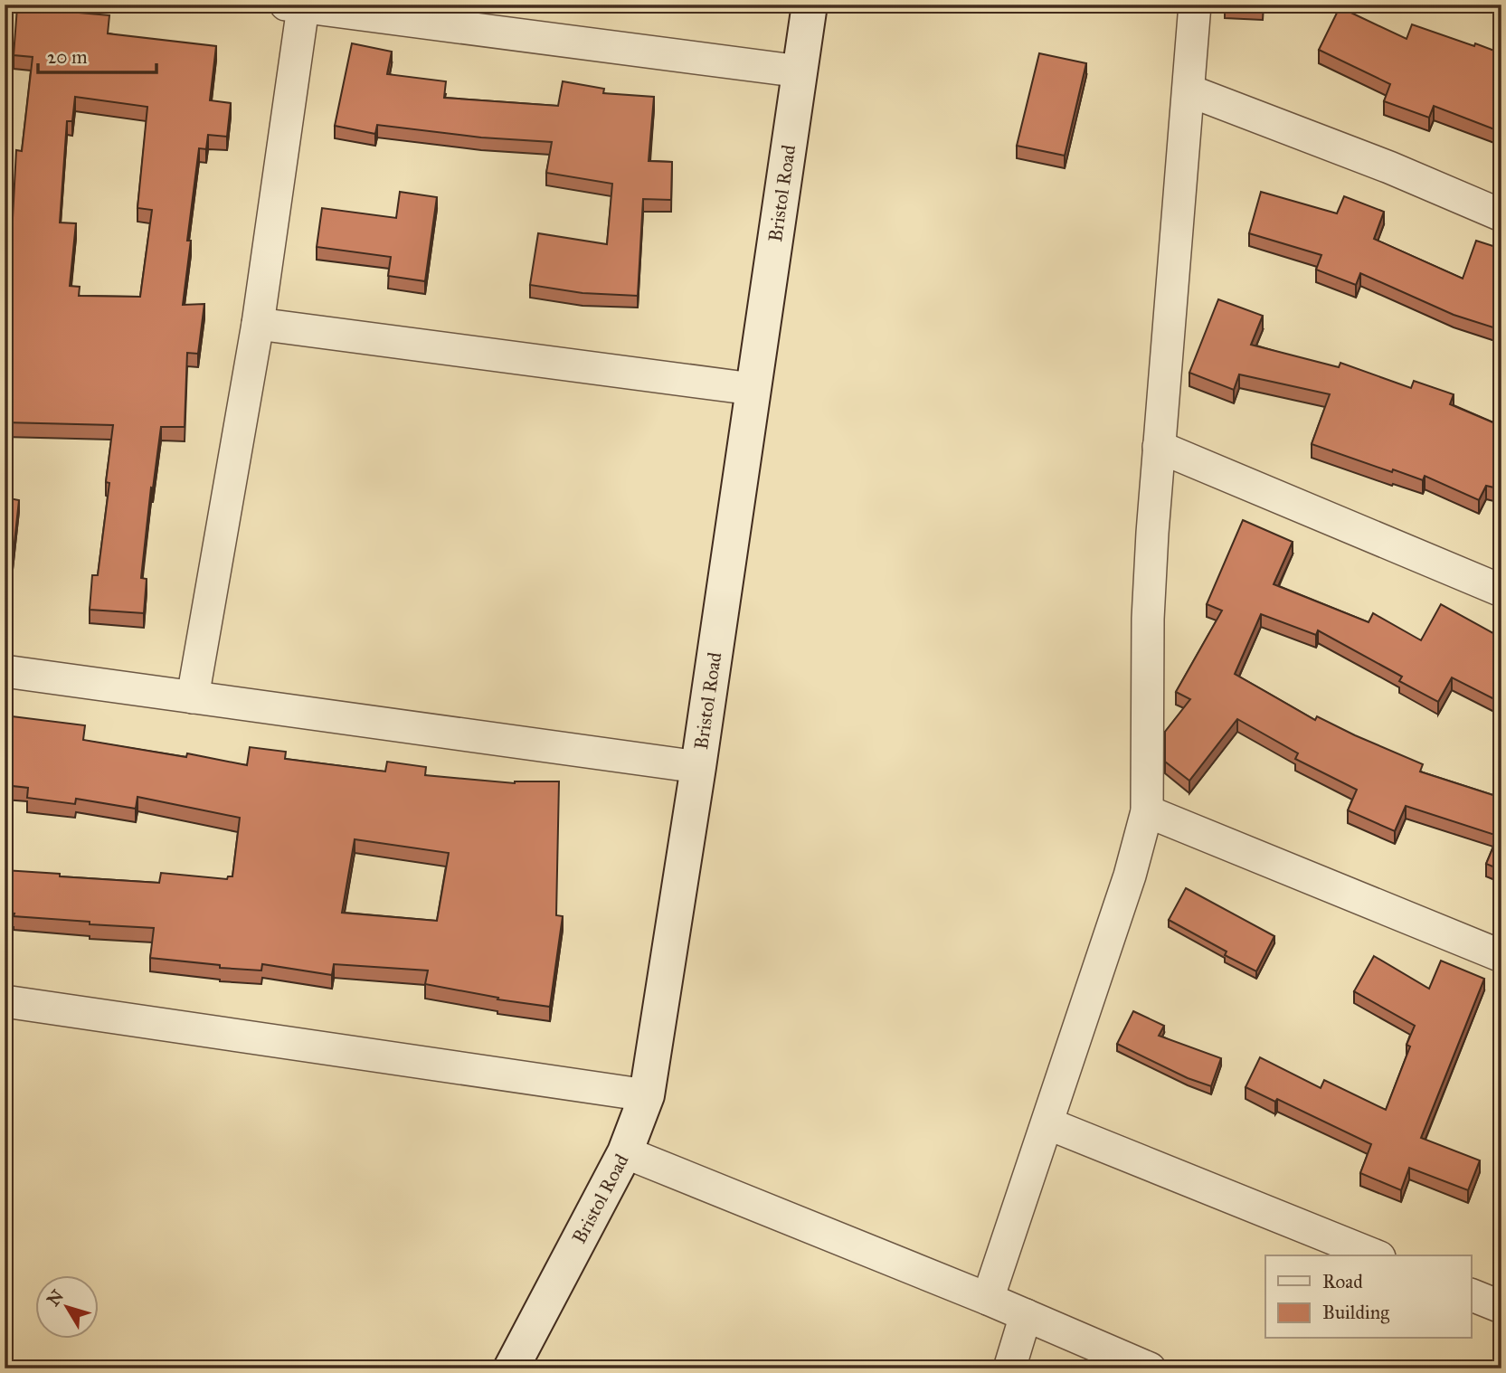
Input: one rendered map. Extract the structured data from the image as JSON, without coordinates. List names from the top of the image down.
{
  "streets": {
    "street": ["Bristol Road"]
  },
  "legend": ["Road", "Building"],
  "scale_bar": "20 m",
  "north": "top left"
}
